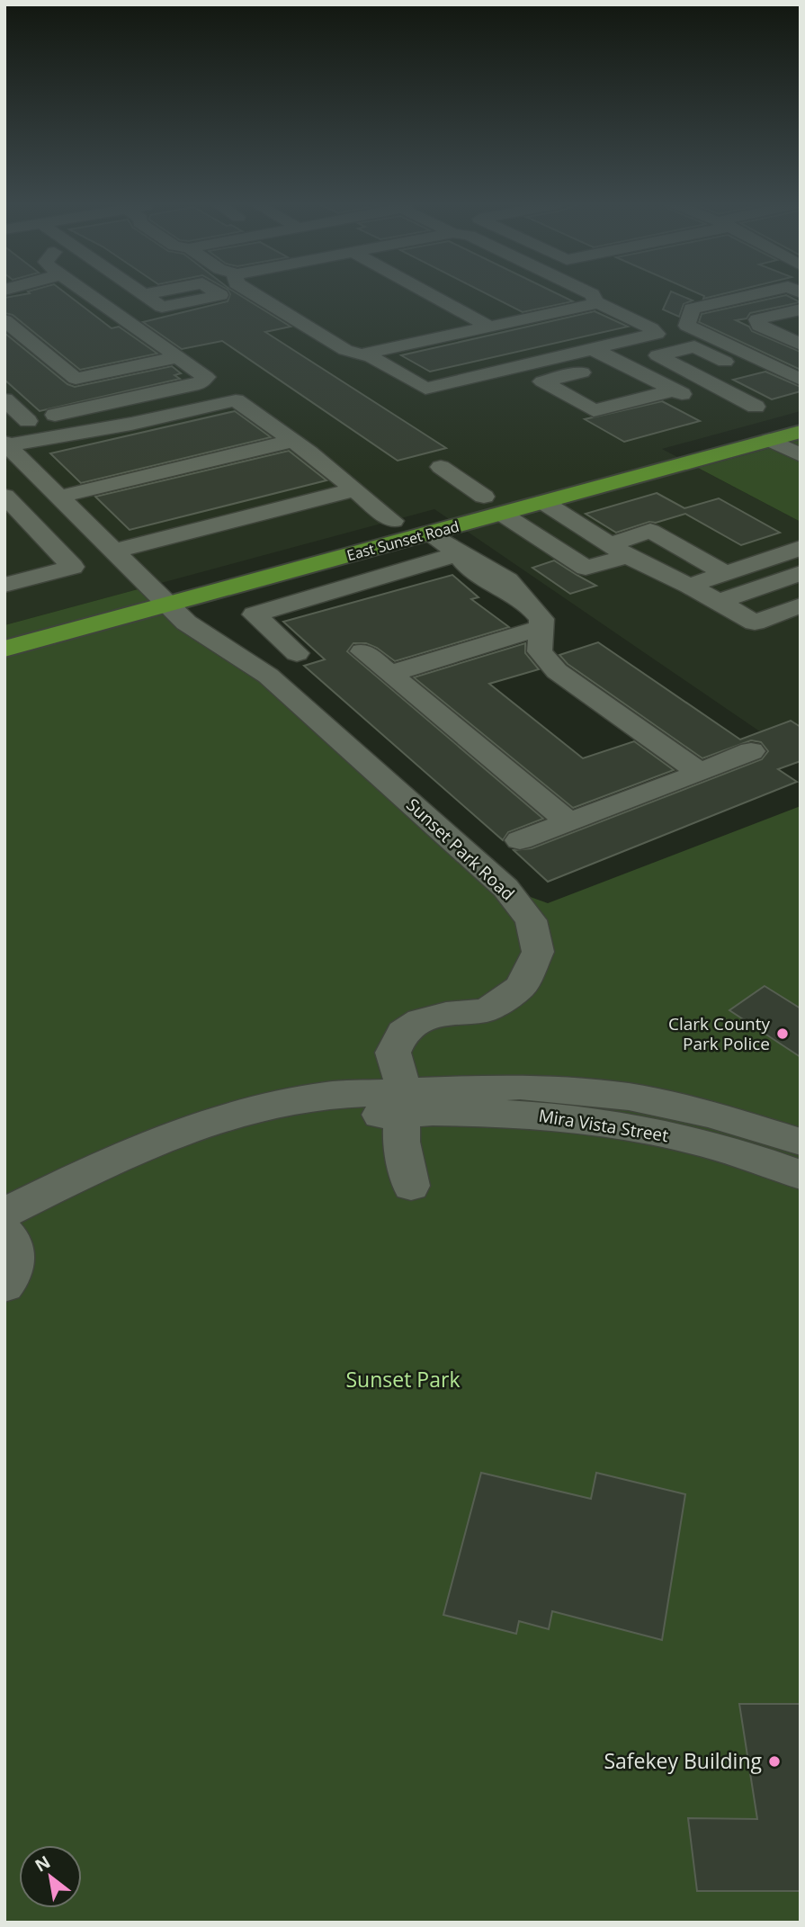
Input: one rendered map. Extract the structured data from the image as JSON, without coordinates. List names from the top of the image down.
{
  "streets": {
    "main road": ["East Sunset Road"],
    "street": ["Sunset Park Road", "Mira Vista Street"]
  },
  "crossings": [
    ["East Sunset Road", "Sunset Park Road"],
    ["Sunset Park Road", "Mira Vista Street"]
  ],
  "parks": ["Sunset Park"],
  "places": ["Clark County Park Police", "Safekey Building"],
  "north": "top left"
}
